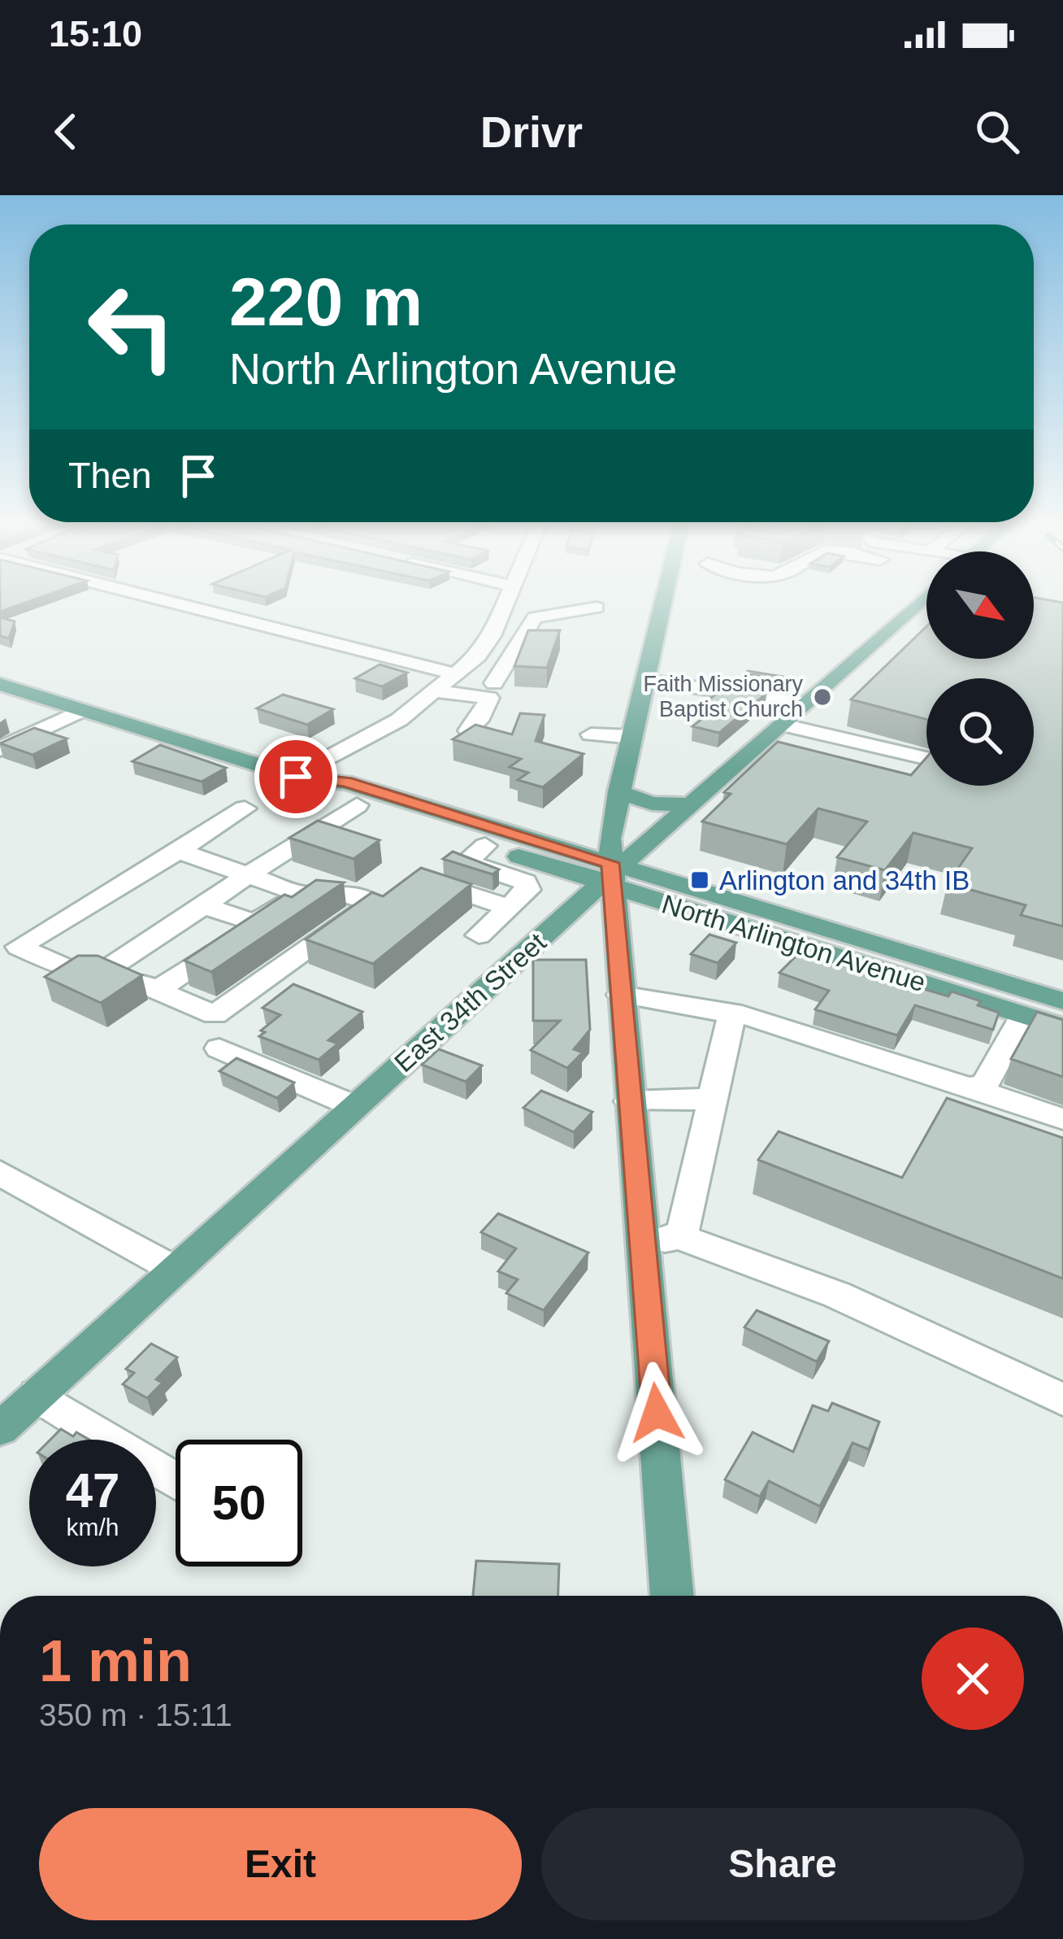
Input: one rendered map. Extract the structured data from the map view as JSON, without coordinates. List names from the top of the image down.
{
  "streets": {
    "main road": ["North Arlington Avenue", "East 34th Street"]
  },
  "crossings": [
    ["North Arlington Avenue", "East 34th Street"]
  ],
  "places": {
    "other": ["Faith Missionary Baptist Church"],
    "transit": ["Arlington and 34th IB"]
  },
  "north": "bottom right",
  "page": {
    "status": "15:10",
    "header": "Drivr",
    "turn": ["220 m", "North Arlington Avenue"],
    "then": "Then",
    "speed": "47 km/h",
    "limit": "50",
    "heading": ["1 min", "350 m · 15:11"],
    "buttons": ["Exit", "Share"]
  }
}
